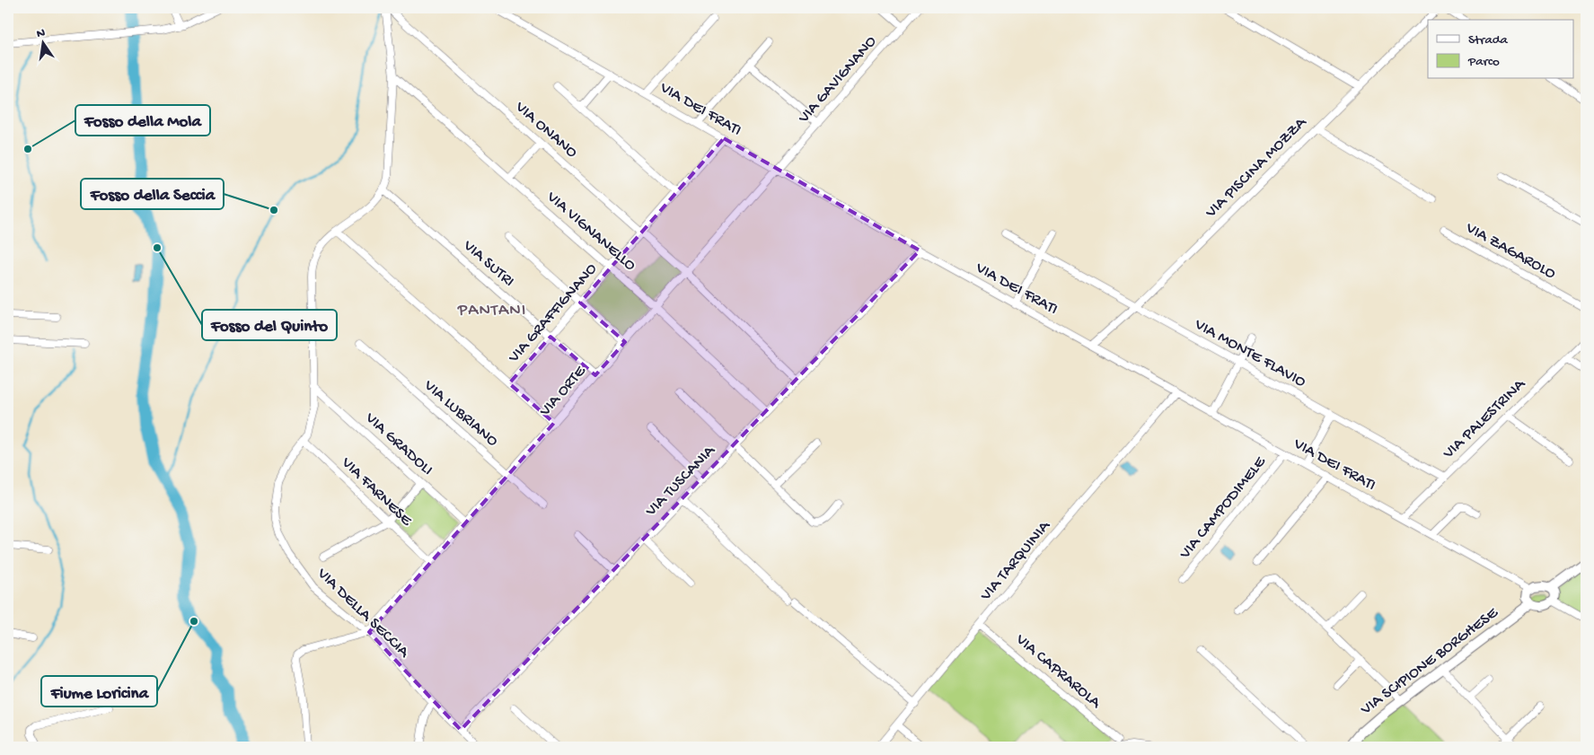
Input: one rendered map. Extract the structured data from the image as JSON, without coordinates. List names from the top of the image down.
{
  "streets": {
    "main road": ["VIA SCIPIONE BORGHESE"],
    "street": [
      "VIA GAVIGNANO",
      "VIA DEI FRATI",
      "VIA ONANO",
      "VIA PISCINA MOZZA",
      "VIA VIGNANELLO",
      "VIA ZAGAROLO",
      "VIA SUTRI",
      "VIA GRAFFIGNANO",
      "VIA MONTE FLAVIO",
      "VIA ORTE",
      "VIA LUBRIANO",
      "VIA PALESTRINA",
      "VIA GRADOLI",
      "VIA TUSCANIA",
      "VIA FARNESE",
      "VIA CAMPODIMELE",
      "VIA TARQUINIA",
      "VIA DELLA SECCIA",
      "VIA CAPRAROLA"
    ]
  },
  "crossings": [
    ["VIA GAVIGNANO", "VIA DEI FRATI"],
    ["VIA GAVIGNANO", "VIA ORTE"],
    ["VIA DEI FRATI", "VIA PISCINA MOZZA"],
    ["VIA DEI FRATI", "VIA GRAFFIGNANO"],
    ["VIA DEI FRATI", "VIA ORTE"],
    ["VIA DEI FRATI", "VIA PALESTRINA"],
    ["VIA DEI FRATI", "VIA TUSCANIA"],
    ["VIA DEI FRATI", "VIA CAMPODIMELE"],
    ["VIA DEI FRATI", "VIA TARQUINIA"],
    ["VIA DEI FRATI", "VIA SCIPIONE BORGHESE"],
    ["VIA ONANO", "VIA GRAFFIGNANO"],
    ["VIA ONANO", "VIA ORTE"],
    ["VIA ONANO", "VIA TUSCANIA"],
    ["VIA PISCINA MOZZA", "VIA MONTE FLAVIO"],
    ["VIA VIGNANELLO", "VIA GRAFFIGNANO"],
    ["VIA VIGNANELLO", "VIA ORTE"],
    ["VIA VIGNANELLO", "VIA TUSCANIA"],
    ["VIA VIGNANELLO", "VIA DELLA SECCIA"],
    ["VIA SUTRI", "VIA GRAFFIGNANO"],
    ["VIA SUTRI", "VIA ORTE"],
    ["VIA SUTRI", "VIA DELLA SECCIA"],
    ["VIA MONTE FLAVIO", "VIA PALESTRINA"],
    ["VIA ORTE", "VIA LUBRIANO"],
    ["VIA ORTE", "VIA GRADOLI"],
    ["VIA ORTE", "VIA FARNESE"],
    ["VIA ORTE", "VIA DELLA SECCIA"],
    ["VIA GRADOLI", "VIA DELLA SECCIA"],
    ["VIA TUSCANIA", "VIA DELLA SECCIA"],
    ["VIA FARNESE", "VIA DELLA SECCIA"],
    ["VIA TARQUINIA", "VIA CAPRAROLA"]
  ],
  "districts": ["PANTANI"],
  "places": [
    "Fosso della Mola",
    "Fosso della Seccia",
    "Fosso del Quinto",
    "Fiume Loricina"
  ],
  "legend": ["Strada", "Parco"],
  "north": "top"
}
